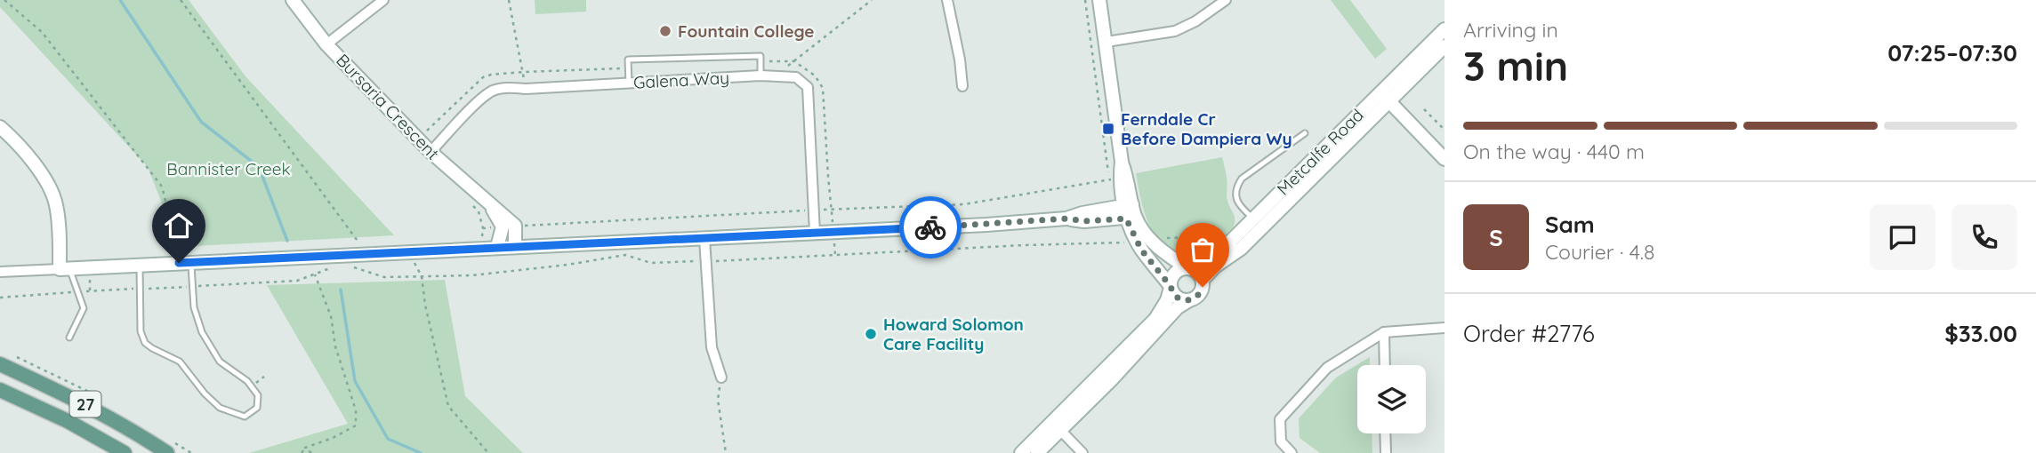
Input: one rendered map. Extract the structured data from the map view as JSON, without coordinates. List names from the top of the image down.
{
  "streets": {
    "main road": ["27"],
    "street": ["Galena Way", "Bursaria Crescent", "Metcalfe Road"]
  },
  "crossings": [
    ["Galena Way", "Bursaria Crescent"]
  ],
  "parks": ["Bannister Creek"],
  "places": {
    "other": ["Fountain College", "Howard Solomon Care Facility"],
    "transit": ["Ferndale Cr Before Dampiera Wy"]
  },
  "page": {
    "heading": ["3 min", "Arriving in", "07:25–07:30"],
    "panel": [
      "Sam",
      "Courier · 4.8",
      "Order #2776",
      "$33.00"
    ],
    "bar": "On the way · 440 m",
    "round": "S"
  }
}
